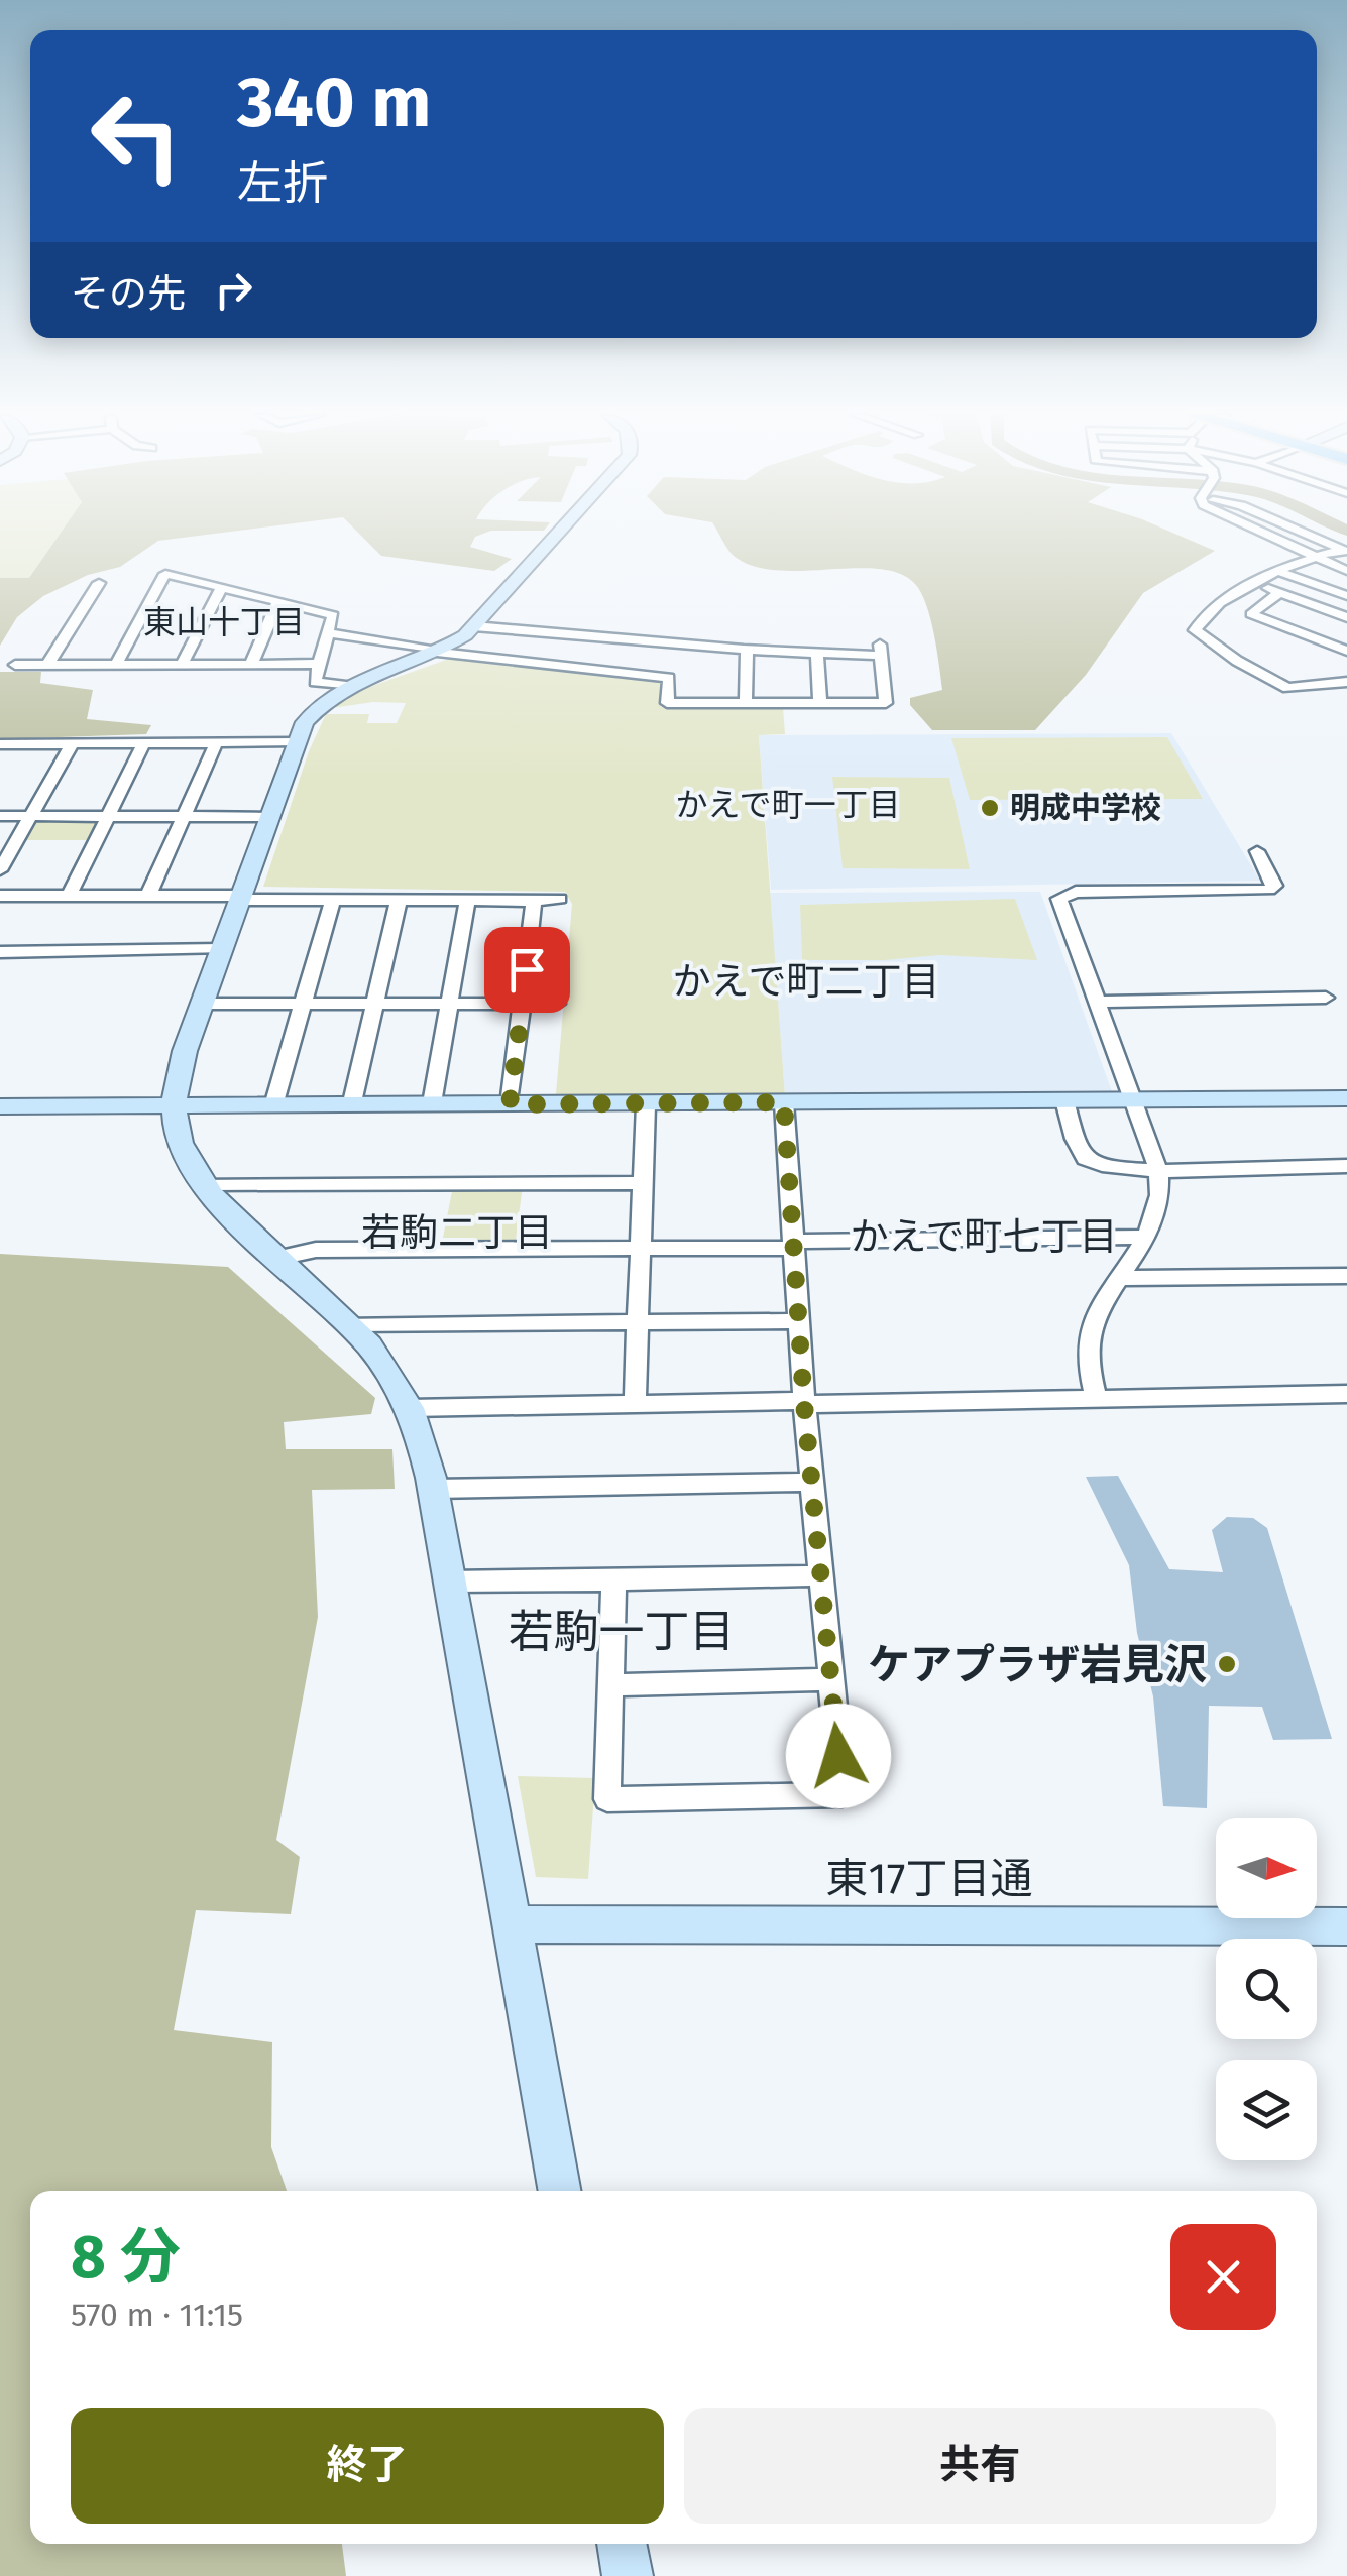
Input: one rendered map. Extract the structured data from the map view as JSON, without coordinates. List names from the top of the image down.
{
  "streets": {
    "street": ["東17丁目通"]
  },
  "districts": [
    "東山十丁目",
    "かえで町一丁目",
    "かえで町二丁目",
    "若駒二丁目",
    "かえで町七丁目",
    "若駒一丁目"
  ],
  "places": ["明成中学校", "ケアプラザ岩見沢"],
  "north": "right",
  "page": {
    "turn": ["340 m", "左折"],
    "then": "その先",
    "heading": ["8 分", "570 m · 11:15"],
    "buttons": ["終了", "共有"]
  }
}
